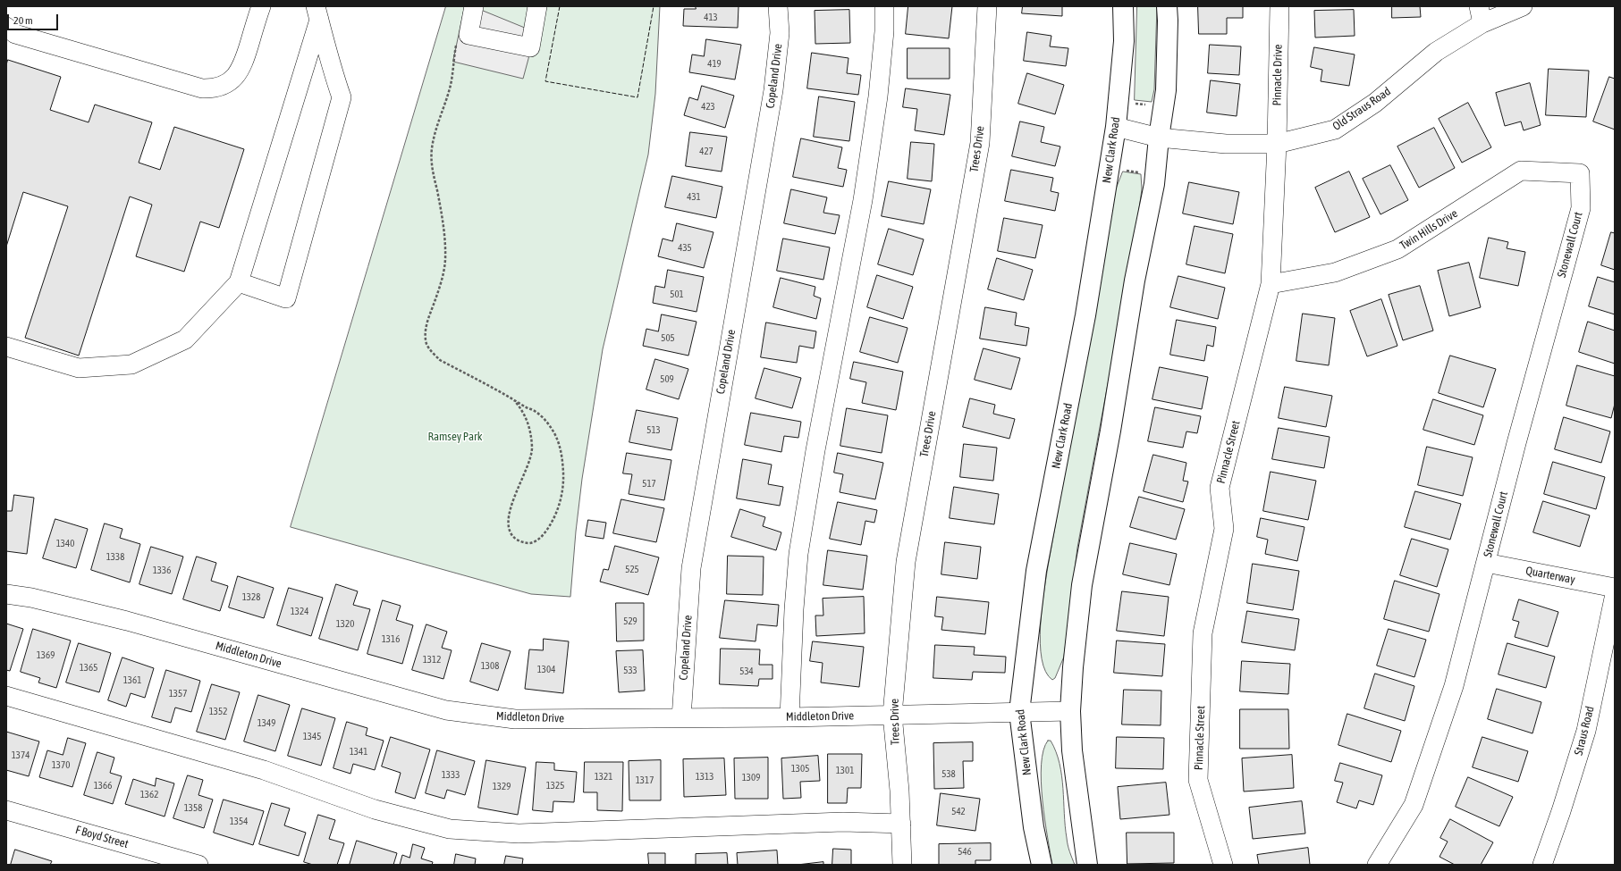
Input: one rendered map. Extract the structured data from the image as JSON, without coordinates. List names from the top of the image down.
{
  "streets": {
    "main road": ["New Clark Road"],
    "street": [
      "Pinnacle Drive",
      "Copeland Drive",
      "Old Straus Road",
      "Trees Drive",
      "Twin Hills Drive",
      "Stonewall Court",
      "Pinnacle Street",
      "Quarterway",
      "Middleton Drive",
      "Straus Road",
      "F Boyd Street"
    ]
  },
  "crossings": [
    ["Pinnacle Drive", "Old Straus Road"],
    ["Pinnacle Drive", "Pinnacle Street"],
    ["Copeland Drive", "Middleton Drive"],
    ["Old Straus Road", "New Clark Road"],
    ["Old Straus Road", "Pinnacle Street"],
    ["Trees Drive", "Middleton Drive"],
    ["New Clark Road", "Middleton Drive"],
    ["Twin Hills Drive", "Stonewall Court"],
    ["Twin Hills Drive", "Pinnacle Street"],
    ["Stonewall Court", "Quarterway"]
  ],
  "parks": ["Ramsey Park"],
  "house_numbers": [
    "413",
    "419",
    "423",
    "427",
    "431",
    "435",
    "501",
    "505",
    "509",
    "513",
    "517",
    "1340",
    "1338",
    "525",
    "1336",
    "1328",
    "1324",
    "529",
    "1320",
    "1316",
    "1369",
    "1312",
    "1308",
    "1365",
    "1304",
    "533",
    "534",
    "1361",
    "1357",
    "1352",
    "1349",
    "1345",
    "1341",
    "1374",
    "1370",
    "1305",
    "1301",
    "538",
    "1333",
    "1321",
    "1313",
    "1309",
    "1317",
    "1366",
    "1325",
    "1329",
    "1362",
    "1358",
    "542",
    "1354",
    "546"
  ],
  "scale_bar": "20 m"
}
